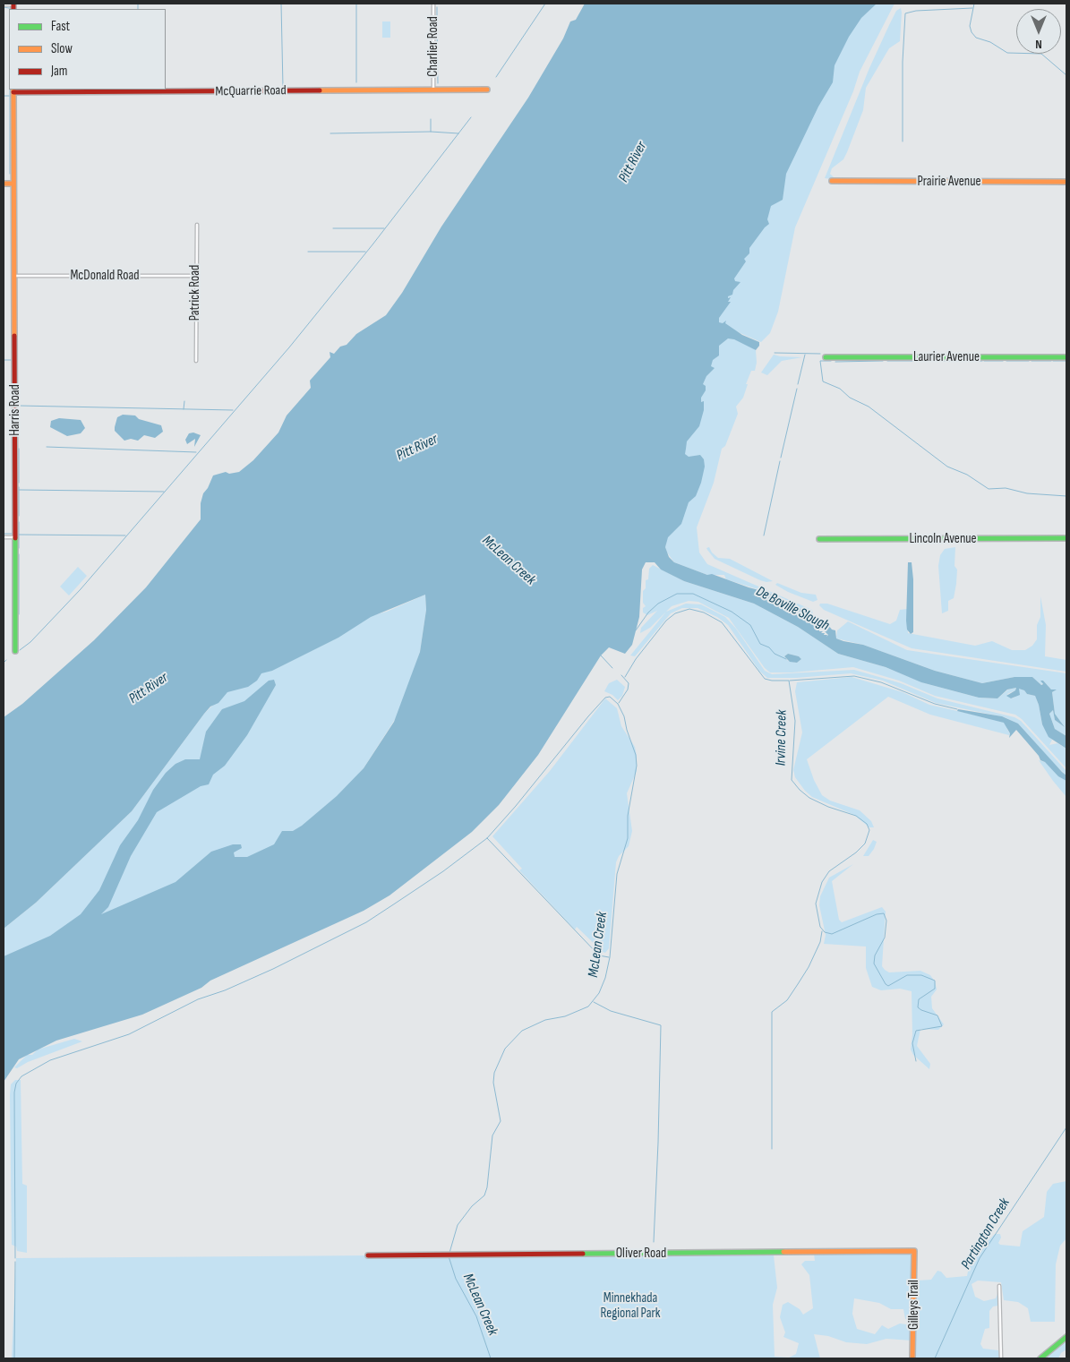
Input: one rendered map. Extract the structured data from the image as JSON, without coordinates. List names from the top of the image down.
{
  "streets": {
    "street": [
      "Charlier Road",
      "McQuarrie Road",
      "Prairie Avenue",
      "McDonald Road",
      "Patrick Road",
      "Laurier Avenue",
      "Harris Road",
      "Lincoln Avenue",
      "Oliver Road",
      "Gilleys Trail"
    ]
  },
  "crossings": [
    ["Charlier Road", "McQuarrie Road"],
    ["McQuarrie Road", "Harris Road"],
    ["McDonald Road", "Patrick Road"],
    ["McDonald Road", "Harris Road"],
    ["Oliver Road", "Gilleys Trail"]
  ],
  "water": [
    "Pitt River",
    "McLean Creek",
    "De Boville Slough",
    "Irvine Creek",
    "Partington Creek"
  ],
  "parks": ["Minnekhada Regional Park"],
  "legend": ["Fast", "Slow", "Jam"],
  "north": "bottom"
}
